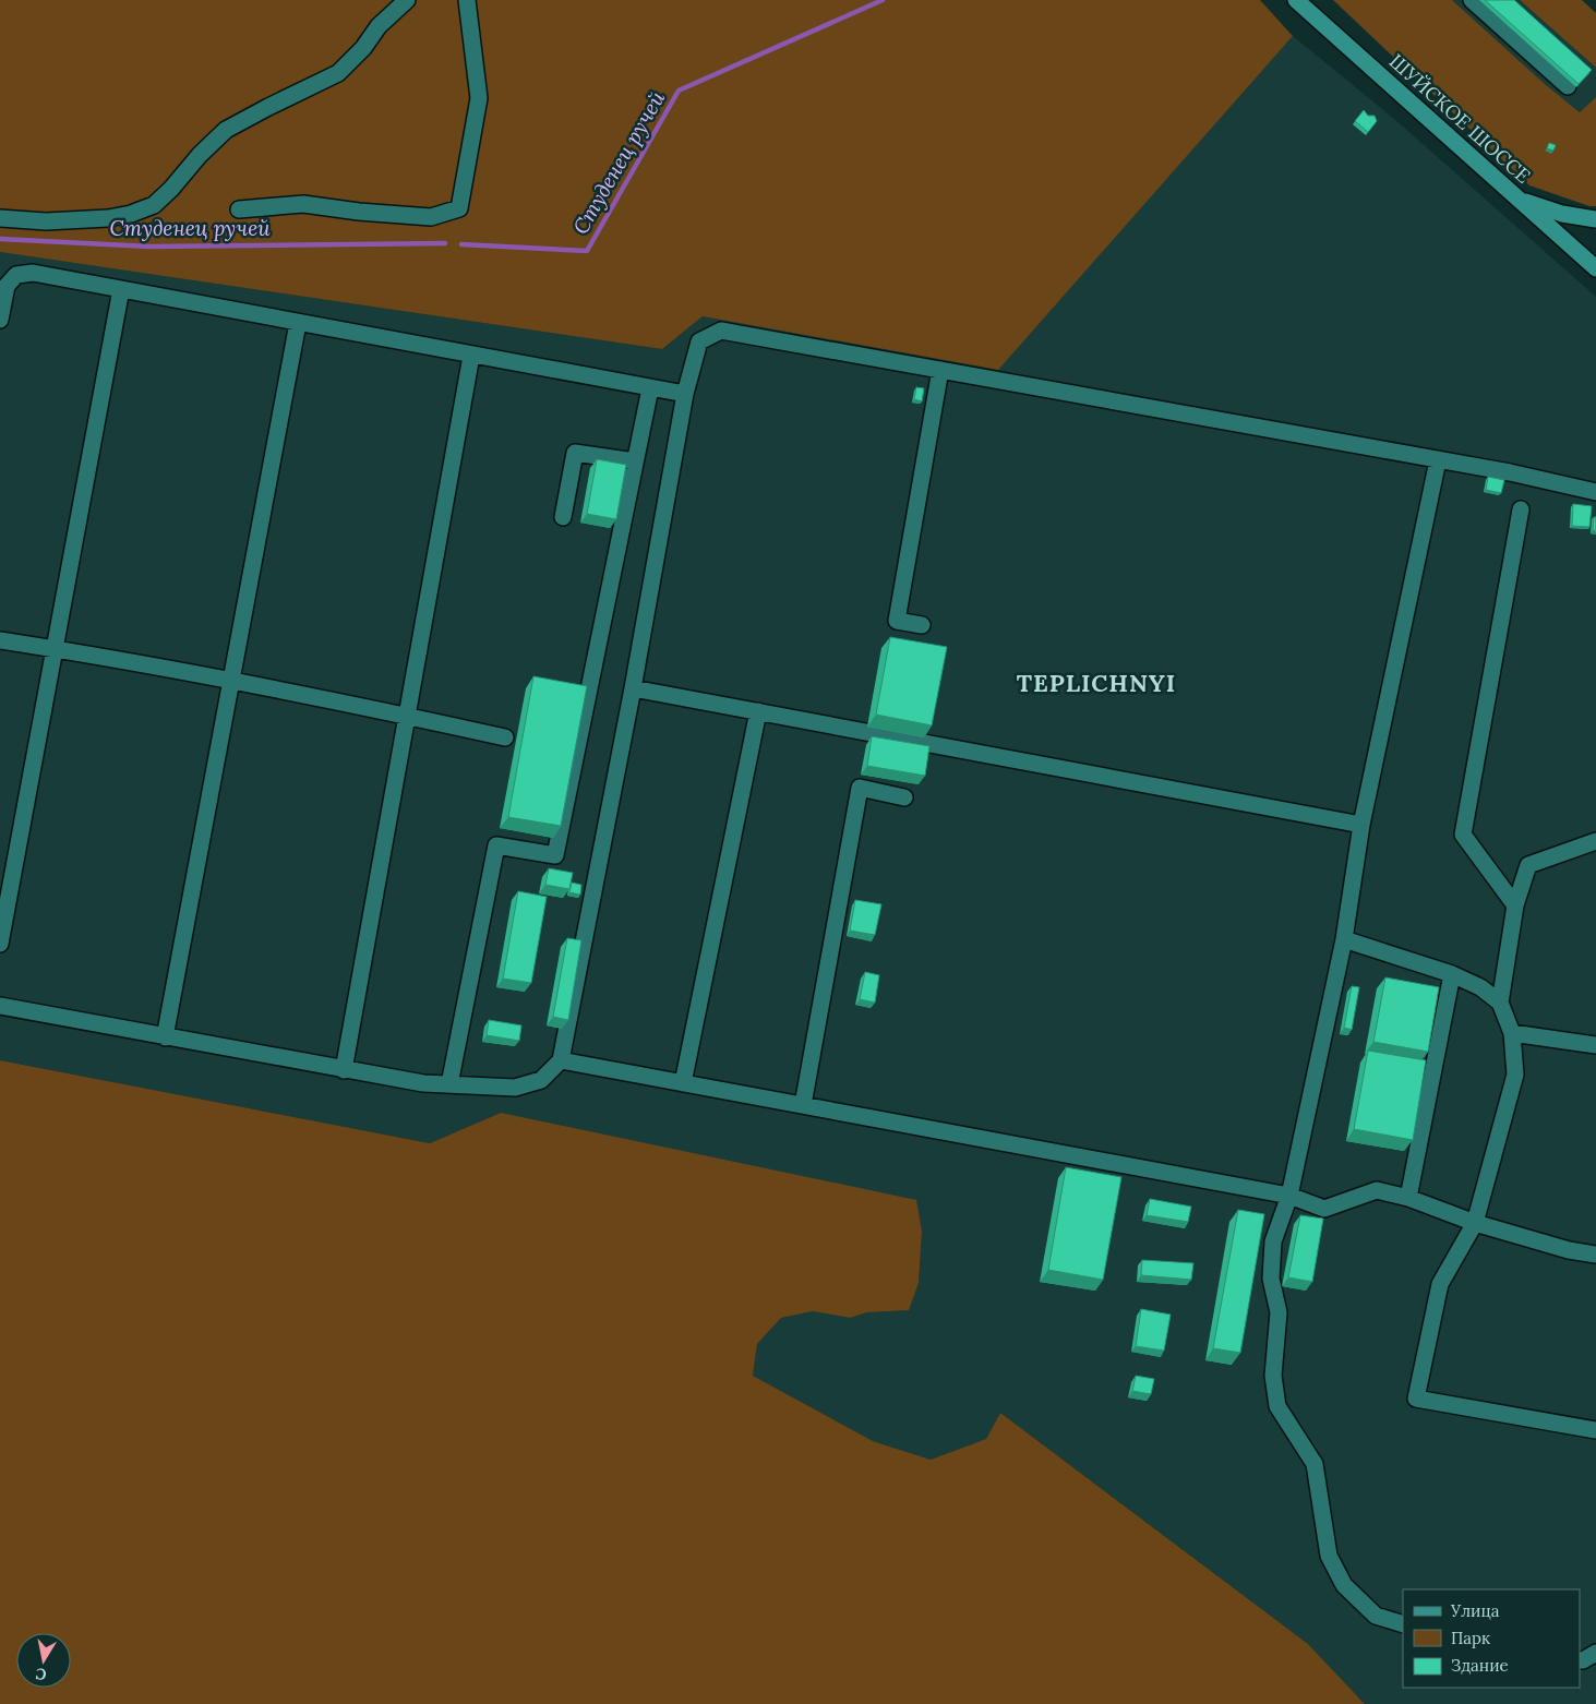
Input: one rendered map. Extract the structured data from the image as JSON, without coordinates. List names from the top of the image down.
{
  "streets": {
    "main road": ["ШУЙСКОЕ ШОССЕ"]
  },
  "districts": ["TEPLICHNYI"],
  "water": ["Студенец ручей"],
  "legend": ["Улица", "Парк", "Здание"],
  "north": "bottom"
}
